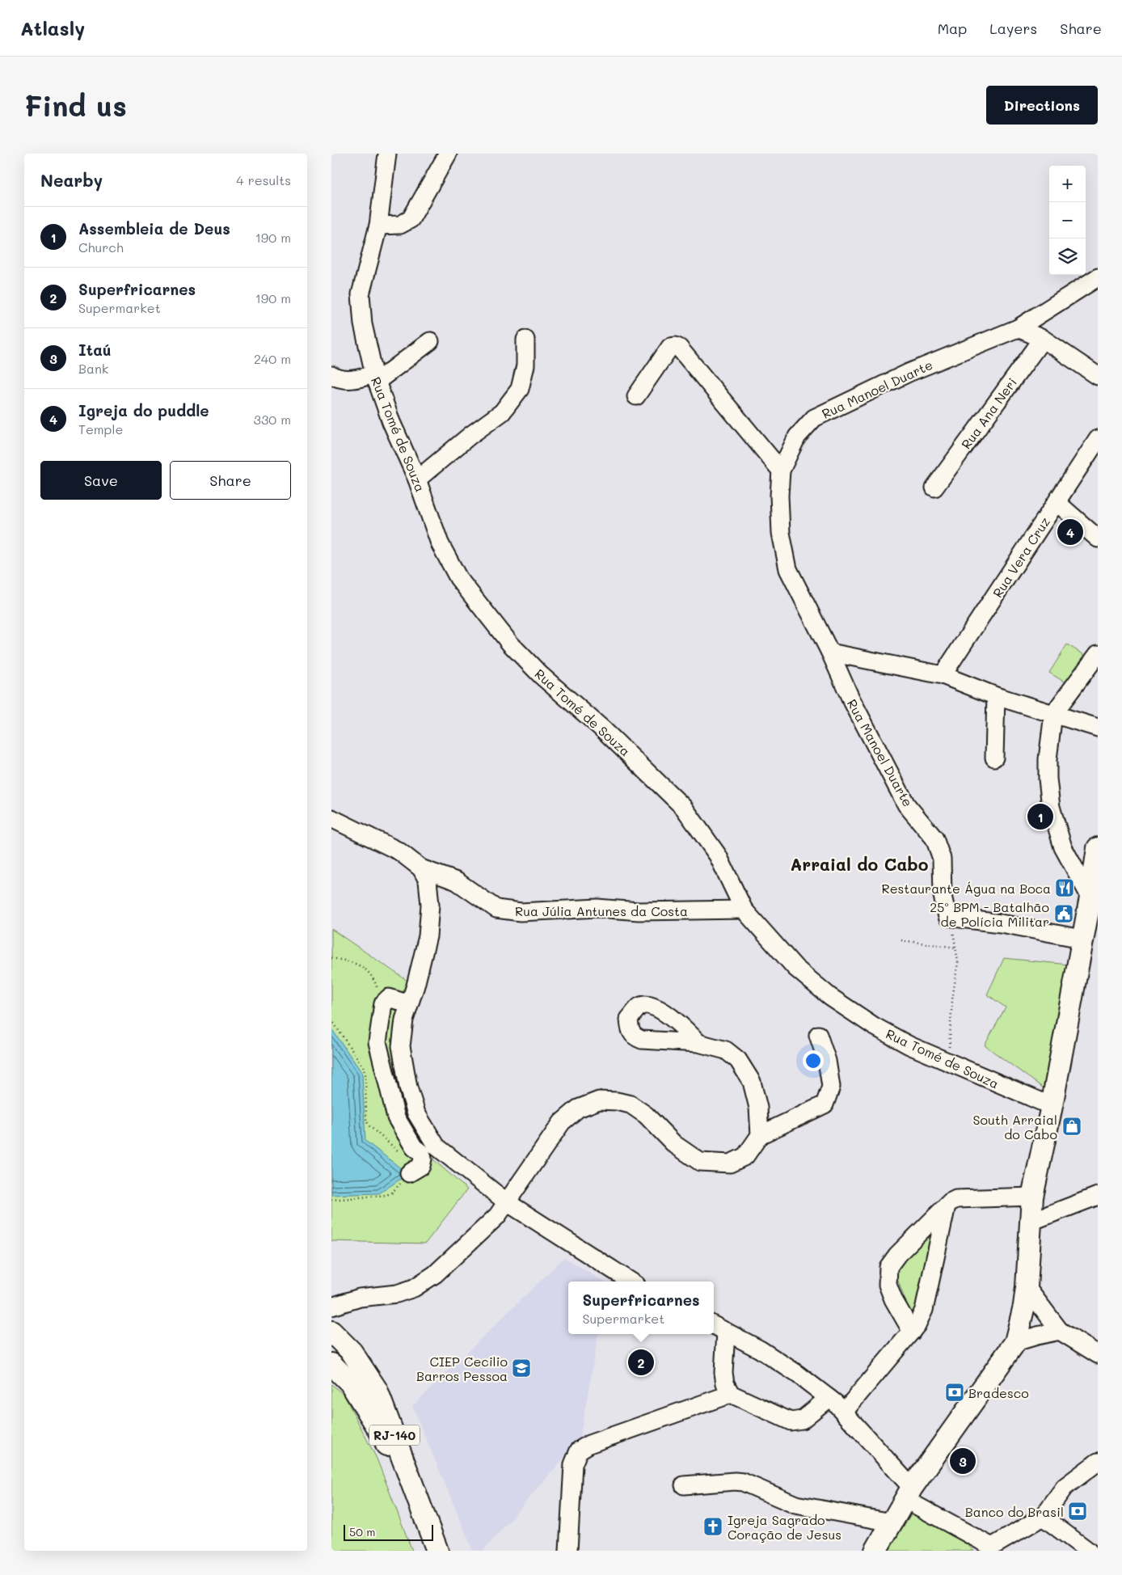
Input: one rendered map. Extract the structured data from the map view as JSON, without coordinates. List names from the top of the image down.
{
  "streets": {
    "main road": ["RJ-140"],
    "street": [
      "Rua Manoel Duarte",
      "Rua Ana Neri",
      "Rua Tomé de Souza",
      "Rua Vera Cruz",
      "Rua Júlia Antunes da Costa"
    ]
  },
  "crossings": [
    ["Rua Tomé de Souza", "Rua Júlia Antunes da Costa"]
  ],
  "districts": ["Arraial do Cabo"],
  "places": {
    "restaurant": ["Restaurante Água na Boca"],
    "public building": ["25º BPM - Batalhão de Polícia Militar"],
    "shop": ["South Arraial do Cabo"],
    "school or university": ["CIEP Cecilio Barros Pessoa"],
    "bank": ["Bradesco", "Banco do Brasil"],
    "church": ["Igreja Sagrado Coração de Jesus"]
  },
  "scale_bar": "50 m",
  "page": {
    "header": "Atlasly",
    "nav": ["Map", "Layers", "Share"],
    "buttons": [
      "Directions",
      ["Save", "Share"]
    ],
    "title": "Find us",
    "heading": ["Nearby", "4 results"],
    "map_buttons": ["+", "−"],
    "list": [
      {
        "mark": "1",
        "name": "Assembleia de Deus",
        "note": "Church",
        "value": "190 m"
      },
      {
        "mark": "2",
        "name": "Superfricarnes",
        "note": "Supermarket",
        "value": "190 m"
      },
      {
        "mark": "3",
        "name": "Itaú",
        "note": "Bank",
        "value": "240 m"
      },
      {
        "mark": "4",
        "name": "Igreja do puddle",
        "note": "Temple",
        "value": "330 m"
      }
    ],
    "pins": [
      "4",
      "1",
      "2",
      "3"
    ],
    "popup": ["Superfricarnes", "Supermarket"],
    "scale": "50 m"
  }
}
